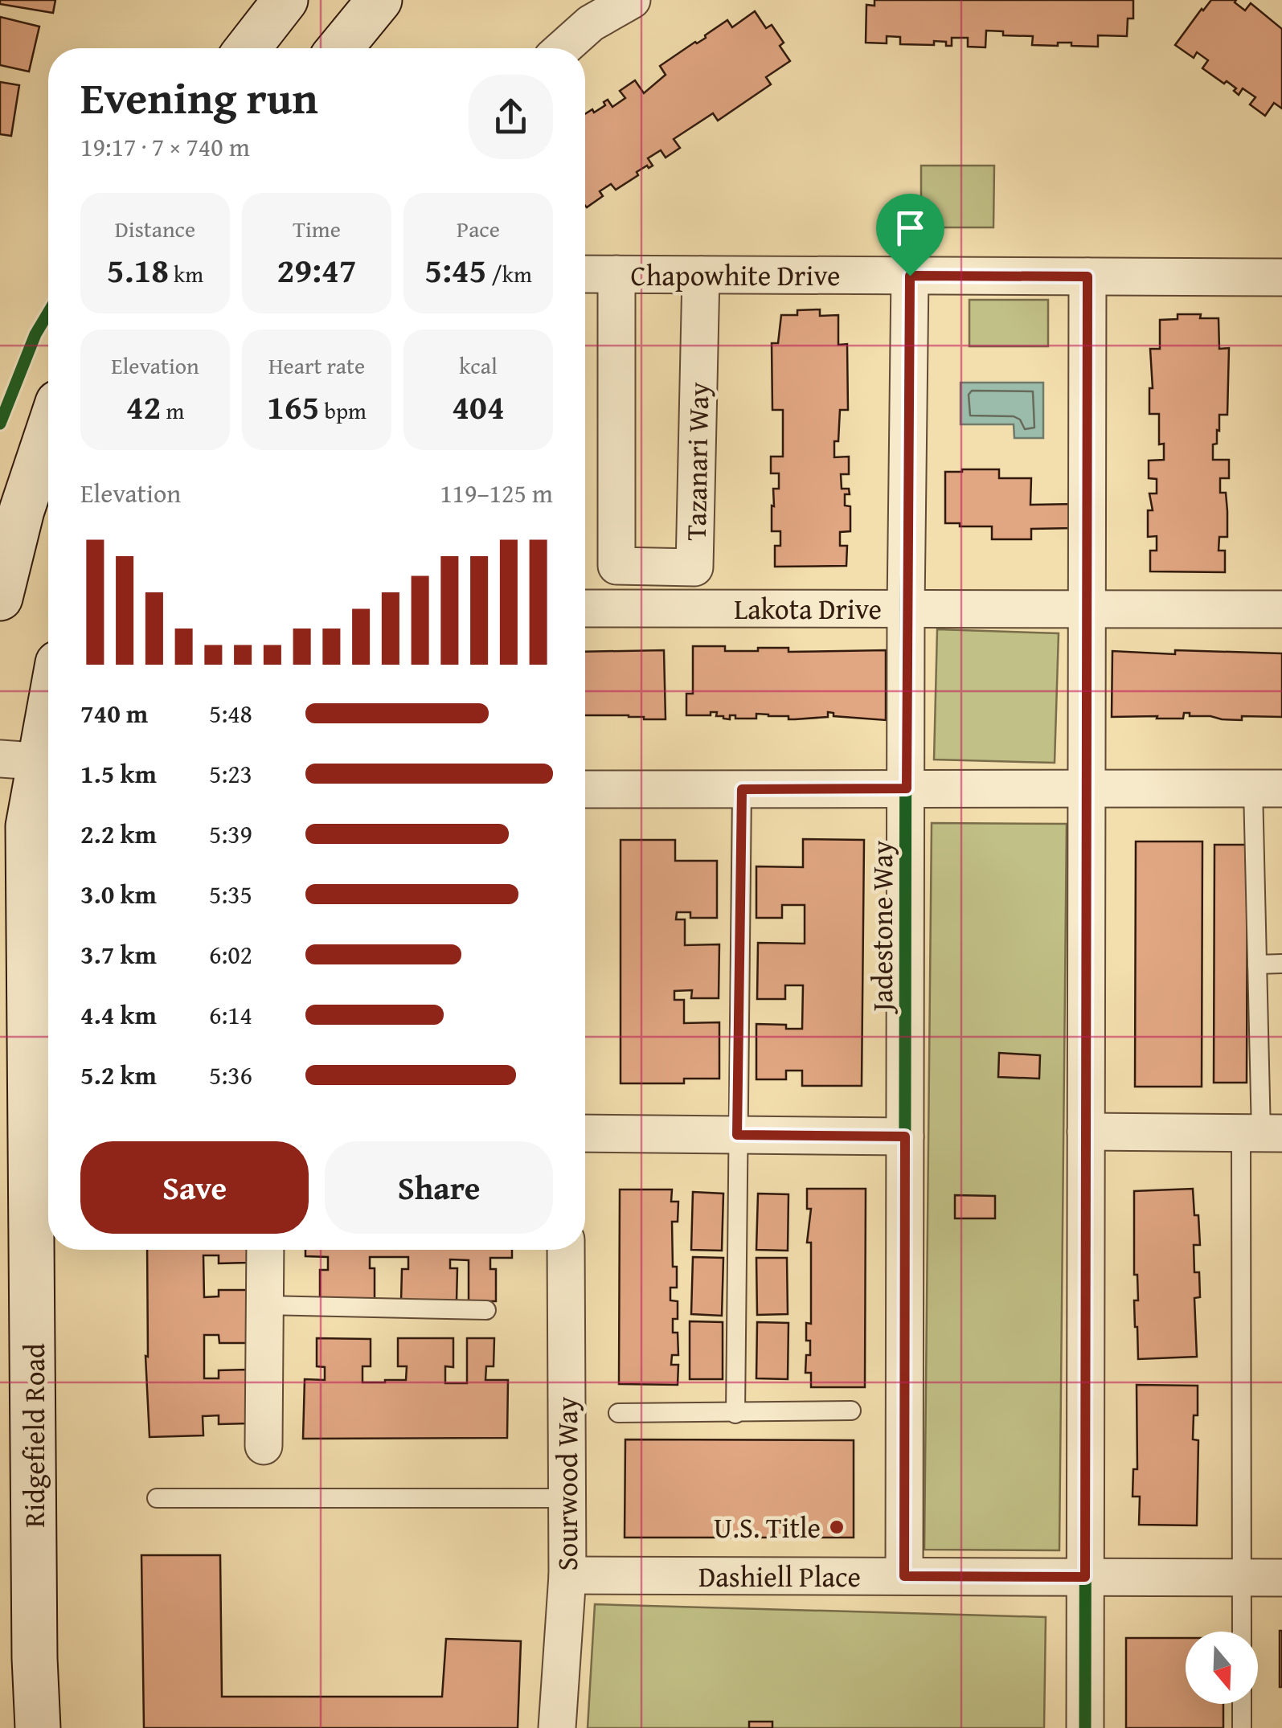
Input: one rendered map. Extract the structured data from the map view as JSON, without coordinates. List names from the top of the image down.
{
  "streets": {
    "main road": ["Ridgefield Road"],
    "street": [
      "Chapowhite Drive",
      "Tazanari Way",
      "Lakota Drive",
      "Jadestone Way",
      "Sourwood Way",
      "Dashiell Place"
    ]
  },
  "crossings": [
    ["Chapowhite Drive", "Tazanari Way"],
    ["Chapowhite Drive", "Jadestone Way"],
    ["Lakota Drive", "Jadestone Way"],
    ["Jadestone Way", "Dashiell Place"],
    ["Sourwood Way", "Dashiell Place"]
  ],
  "places": ["U.S. Title"],
  "north": "bottom",
  "page": {
    "heading": ["Evening run", "19:17 · 7 × 740 m"],
    "stats": [
      ["Distance", "5.18 km"],
      ["Time", "29:47"],
      ["Pace", "5:45 /km"],
      ["Elevation", "42 m"],
      ["Heart rate", "165 bpm"],
      ["kcal", "404"]
    ],
    "chart": ["Elevation", "119–125 m"],
    "list": [
      {
        "name": "740 m",
        "note": "5:48"
      },
      {
        "name": "1.5 km",
        "note": "5:23"
      },
      {
        "name": "2.2 km",
        "note": "5:39"
      },
      {
        "name": "3.0 km",
        "note": "5:35"
      },
      {
        "name": "3.7 km",
        "note": "6:02"
      },
      {
        "name": "4.4 km",
        "note": "6:14"
      },
      {
        "name": "5.2 km",
        "note": "5:36"
      }
    ],
    "buttons": ["Save", "Share"]
  }
}
